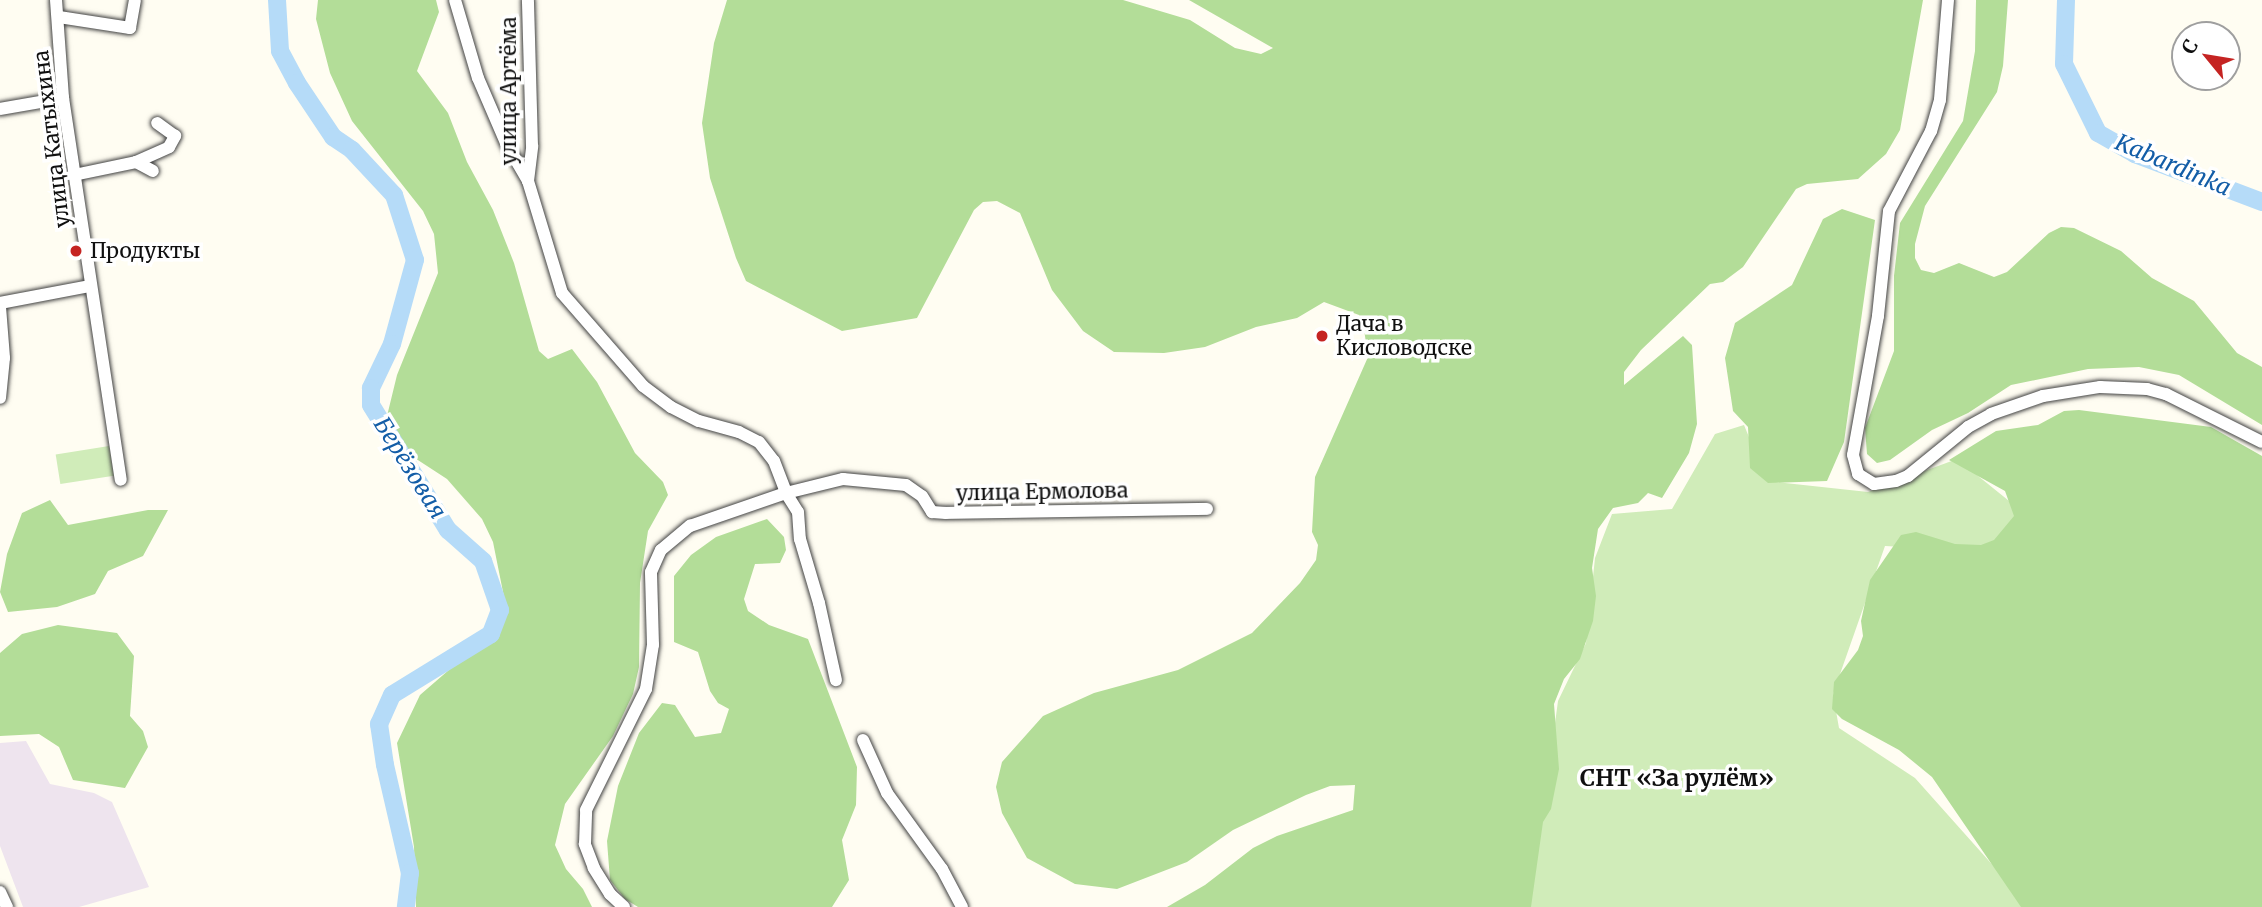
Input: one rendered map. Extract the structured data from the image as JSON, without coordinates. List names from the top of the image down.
{
  "streets": {
    "street": ["улица Артёма", "улица Катыхина", "улица Ермолова"]
  },
  "districts": ["СНТ «За рулём»"],
  "water": ["Kabardinka", "Берёзовая"],
  "places": ["Продукты", "Дача в Кисловодске"],
  "north": "top left"
}
